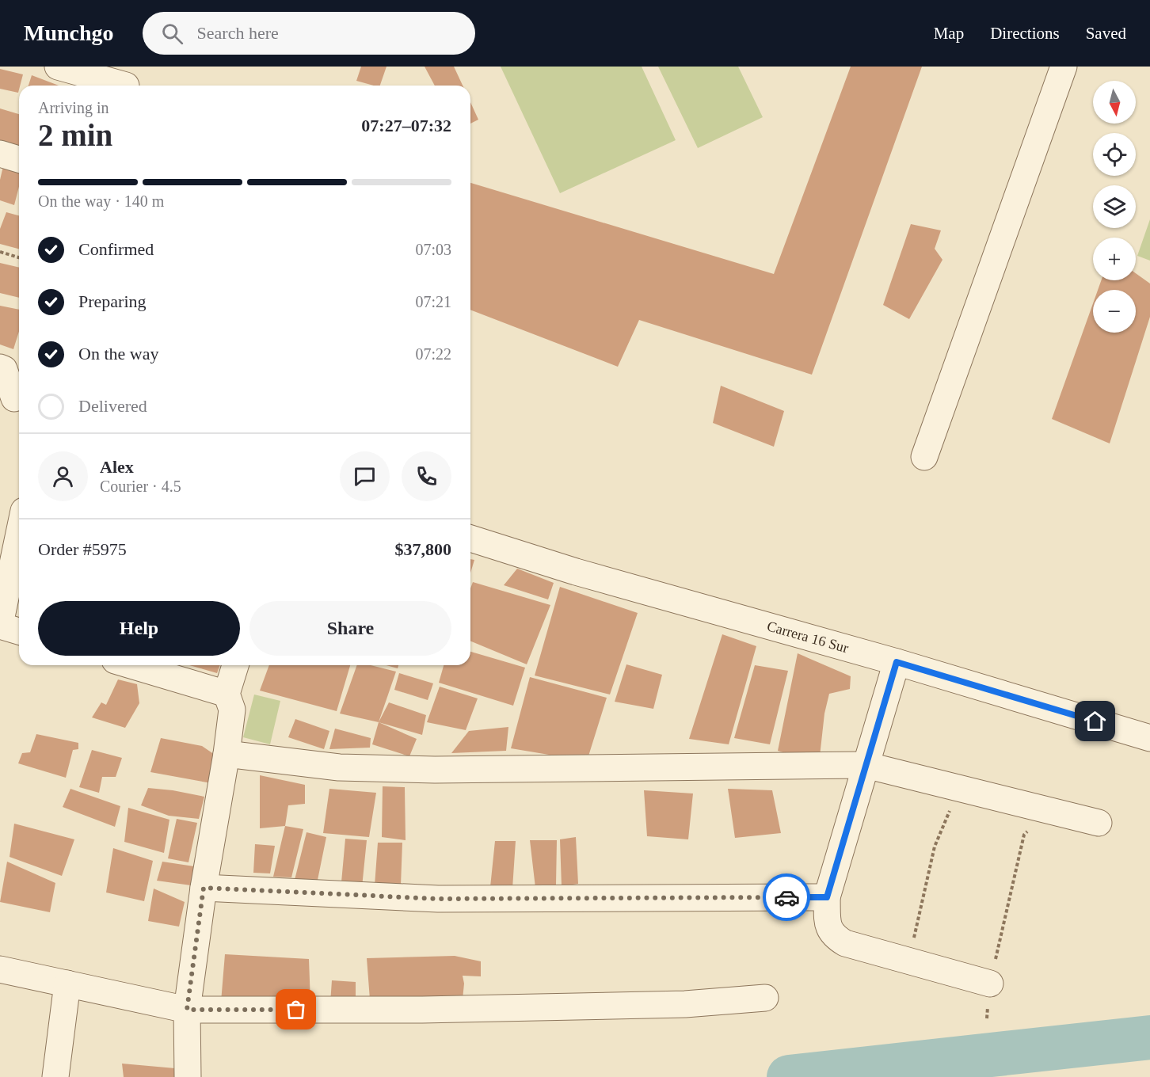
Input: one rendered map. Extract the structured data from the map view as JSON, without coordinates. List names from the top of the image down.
{
  "streets": {
    "street": ["Carrera 16 Sur"]
  },
  "north": "bottom",
  "page": {
    "header": "Munchgo",
    "search": "Search here",
    "nav": ["Map", "Directions", "Saved"],
    "map_buttons": ["+", "−"],
    "heading": ["2 min", "Arriving in", "07:27–07:32"],
    "panel": [
      "Alex",
      "Courier · 4.5",
      "Order #5975",
      "$37,800"
    ],
    "bar": "On the way · 140 m",
    "list": [
      ["Confirmed", "07:03"],
      ["Preparing", "07:21"],
      ["On the way", "07:22"],
      "Delivered"
    ],
    "buttons": ["Help", "Share"]
  }
}
